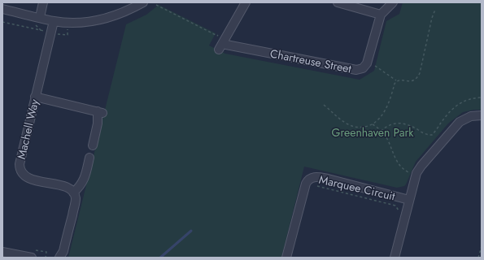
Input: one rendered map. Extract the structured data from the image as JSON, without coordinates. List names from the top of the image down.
{
  "streets": {
    "street": ["Chartreuse Street", "Machell Way", "Marquee Circuit"]
  },
  "parks": ["Greenhaven Park"]
}
